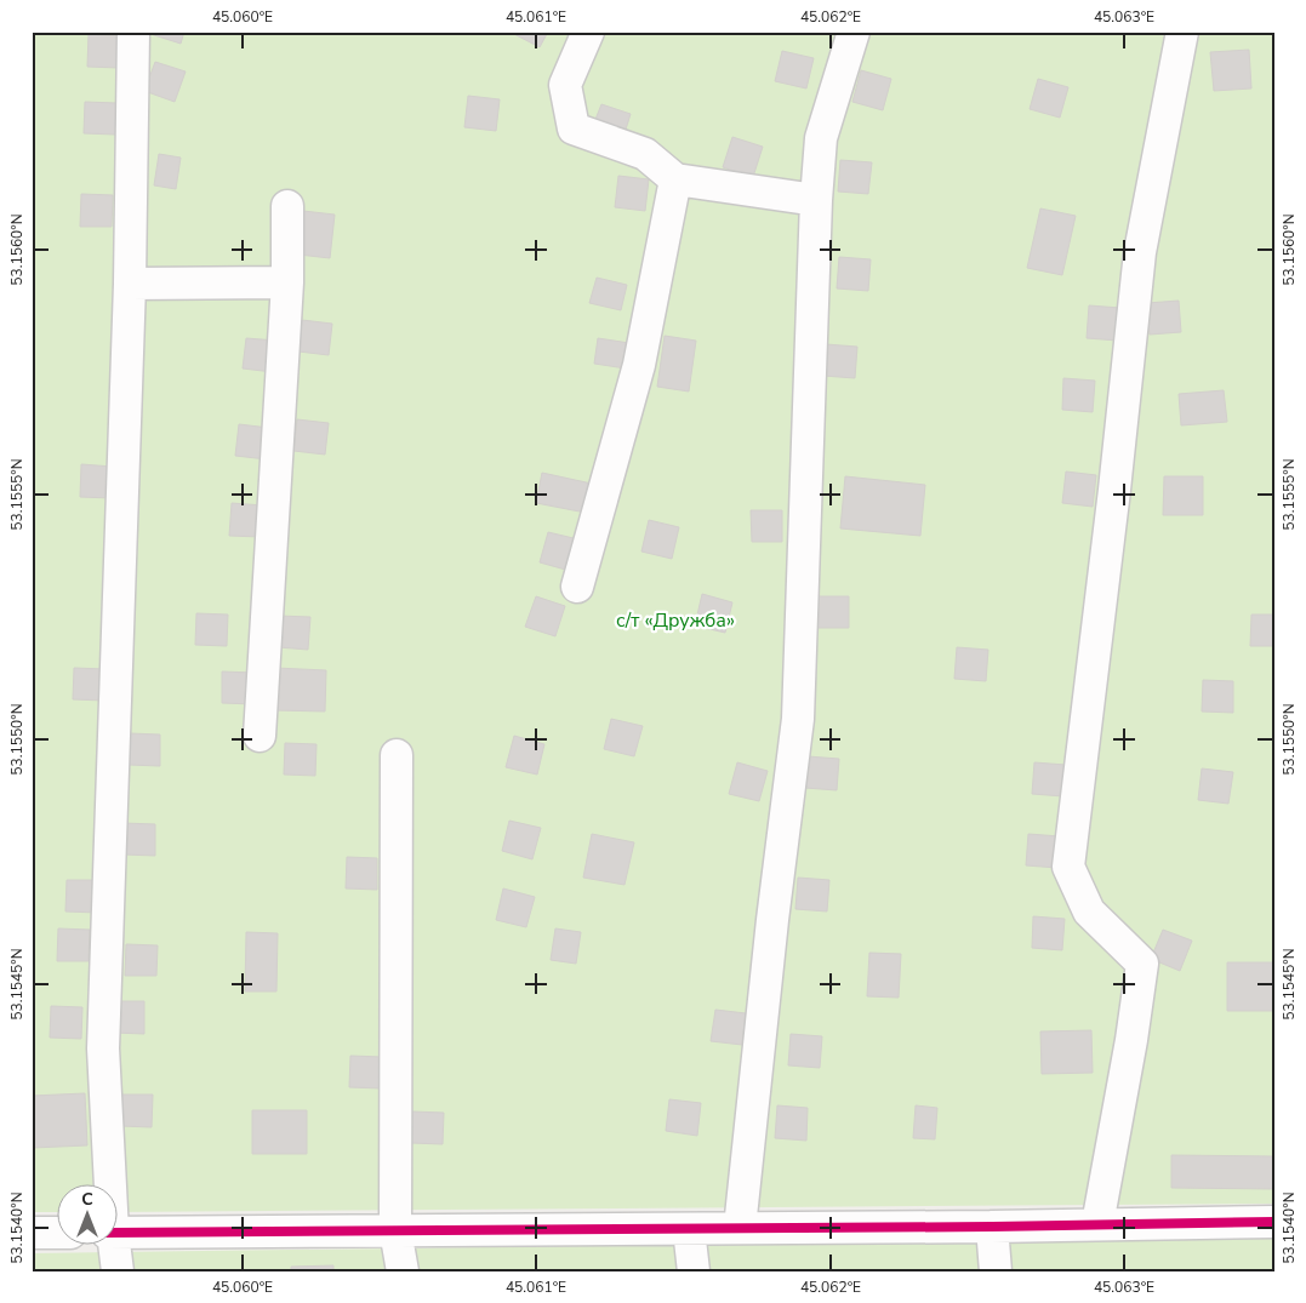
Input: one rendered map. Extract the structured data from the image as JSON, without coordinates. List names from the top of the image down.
{
  "parks": ["с/т «Дружба»"],
  "north": "top",
  "coordinates": [
    "45.060°E",
    "45.061°E",
    "45.062°E",
    "45.063°E",
    "53.1560°N",
    "53.1555°N",
    "53.1550°N",
    "53.1545°N",
    "53.1540°N"
  ]
}
